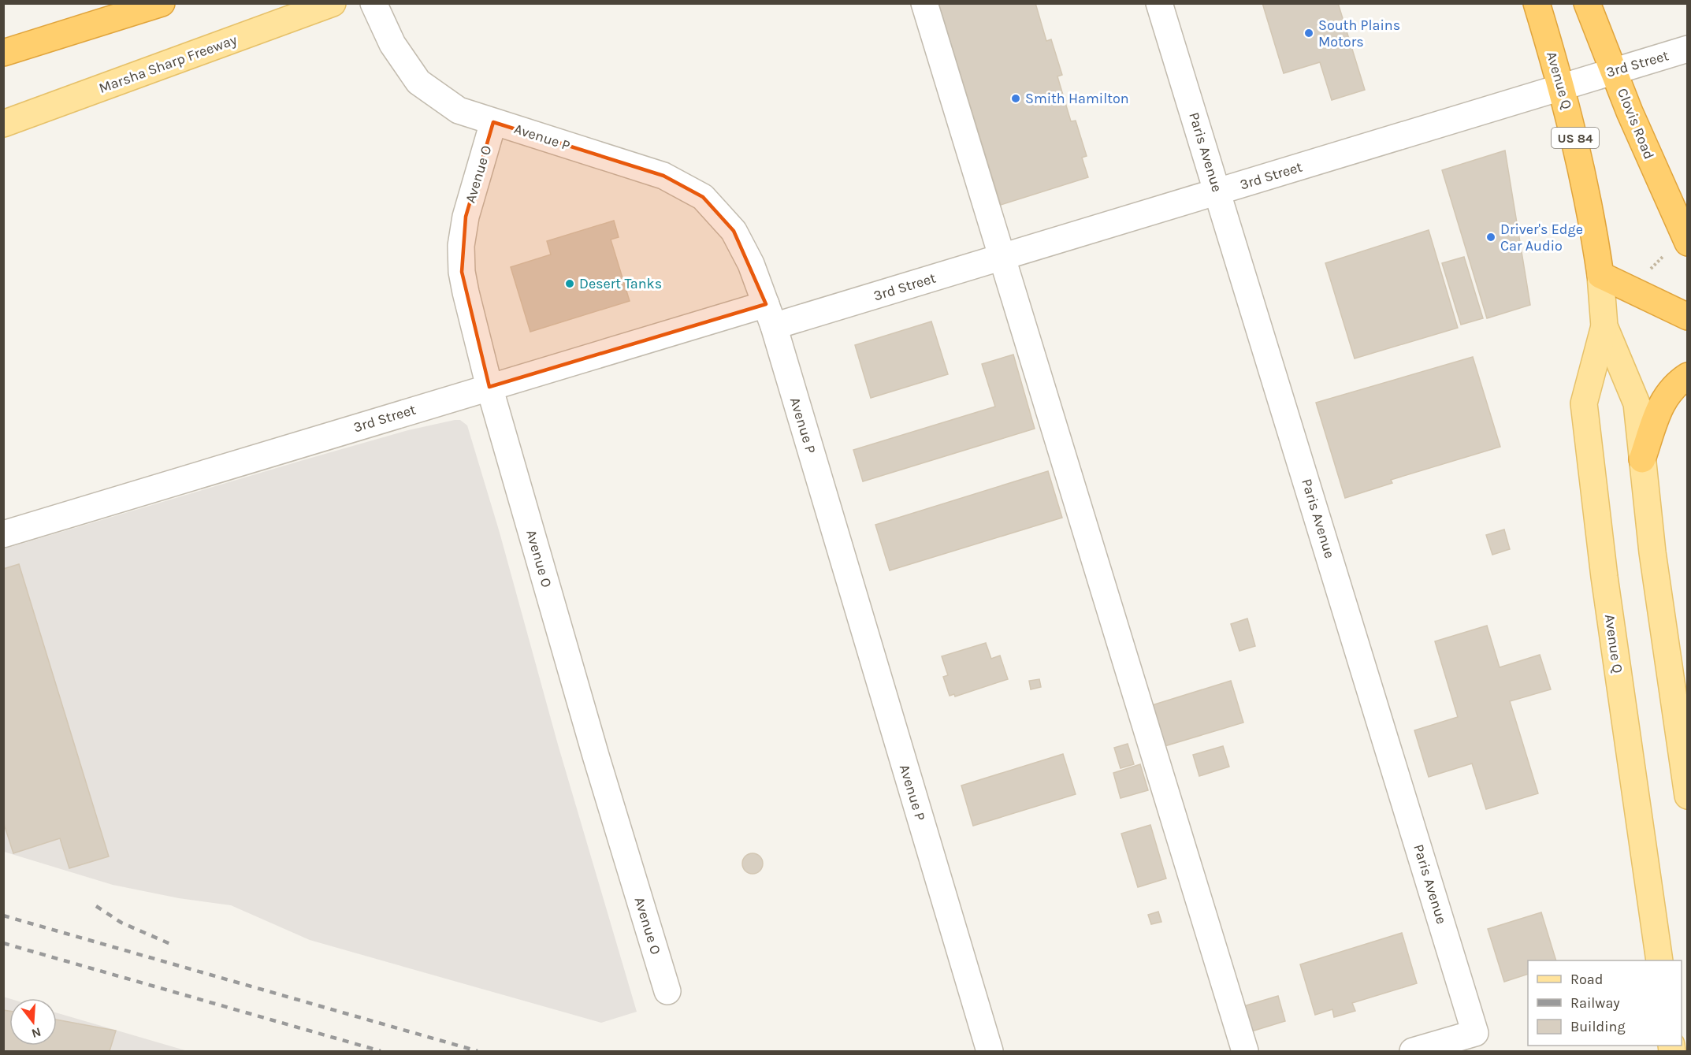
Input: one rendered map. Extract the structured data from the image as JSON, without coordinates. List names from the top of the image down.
{
  "streets": {
    "highway": ["Avenue Q", "Clovis Road", "US 84"],
    "main road": ["Marsha Sharp Freeway"],
    "street": [
      "3rd Street",
      "Avenue P",
      "Paris Avenue",
      "Avenue O"
    ]
  },
  "crossings": [
    ["3rd Street", "Avenue Q"],
    ["3rd Street", "Clovis Road"],
    ["3rd Street", "Avenue P"],
    ["3rd Street", "Paris Avenue"],
    ["3rd Street", "Avenue O"],
    ["Avenue P", "Avenue O"]
  ],
  "places": [
    "South Plains Motors",
    "Smith Hamilton",
    "Driver's Edge Car Audio",
    "Desert Tanks"
  ],
  "legend": ["Road", "Railway", "Building"],
  "north": "bottom"
}
